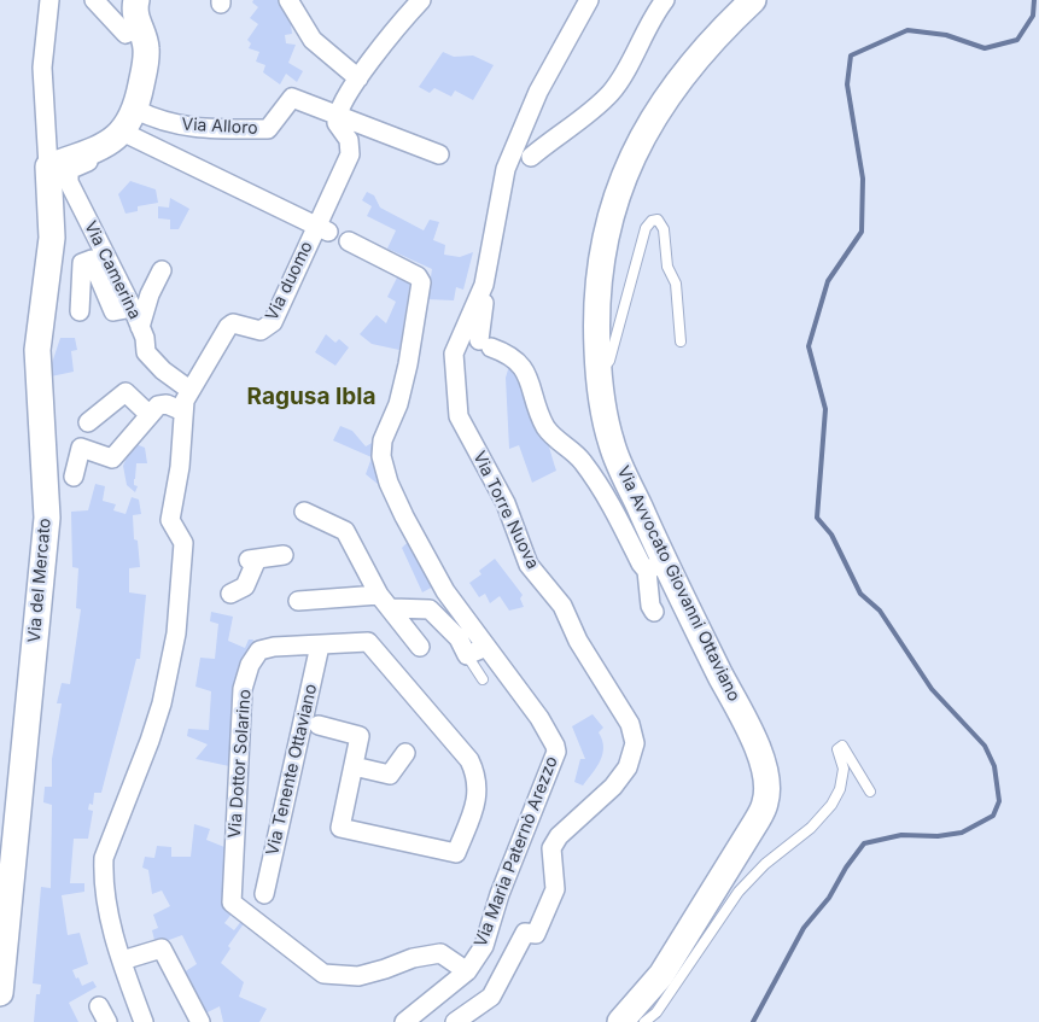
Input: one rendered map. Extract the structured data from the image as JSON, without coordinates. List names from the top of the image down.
{
  "streets": {
    "street": [
      "Via Alloro",
      "Via Camerina",
      "Via duomo",
      "Via Torre Nuova",
      "Via del Mercato",
      "Via Avvocato Giovanni Ottaviano",
      "Via Dottor Solarino",
      "Via Tenente Ottaviano",
      "Via Maria Paternò Arezzo"
    ]
  },
  "crossings": [
    ["Via Camerina", "Via duomo"],
    ["Via Dottor Solarino", "Via Tenente Ottaviano"],
    ["Via Dottor Solarino", "Via Maria Paternò Arezzo"]
  ],
  "districts": ["Ragusa Ibla"]
}
